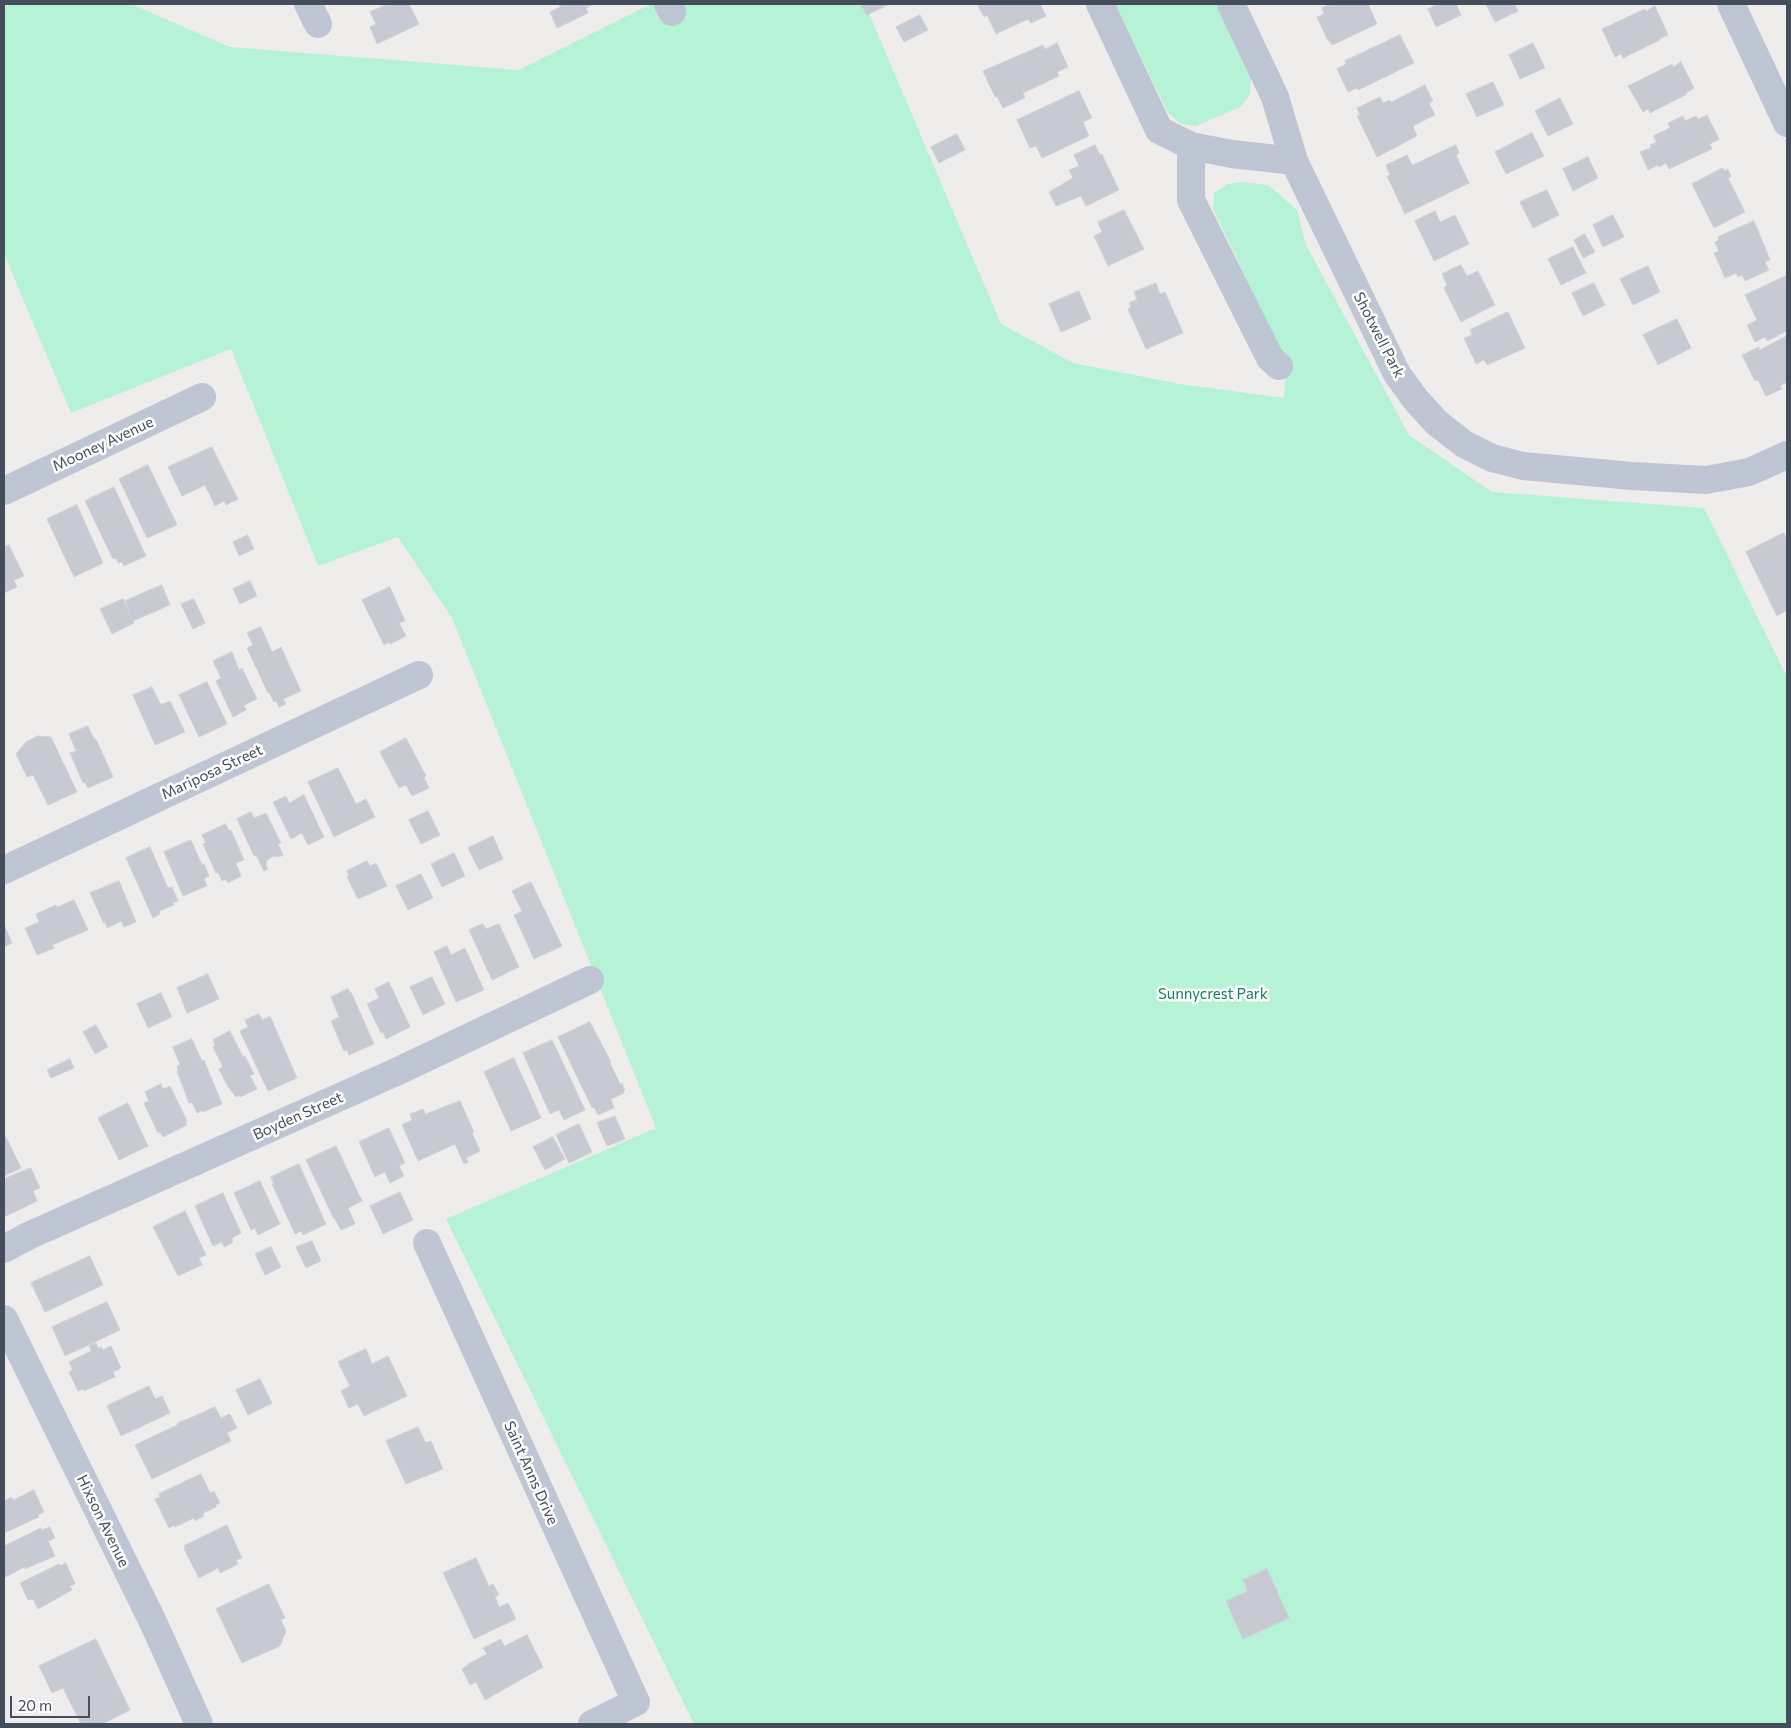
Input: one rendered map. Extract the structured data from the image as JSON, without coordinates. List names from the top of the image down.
{
  "streets": {
    "street": [
      "Shotwell Park",
      "Mooney Avenue",
      "Mariposa Street",
      "Boyden Street",
      "Saint Anns Drive",
      "Hixson Avenue"
    ]
  },
  "parks": ["Sunnycrest Park"],
  "scale_bar": "20 m"
}
